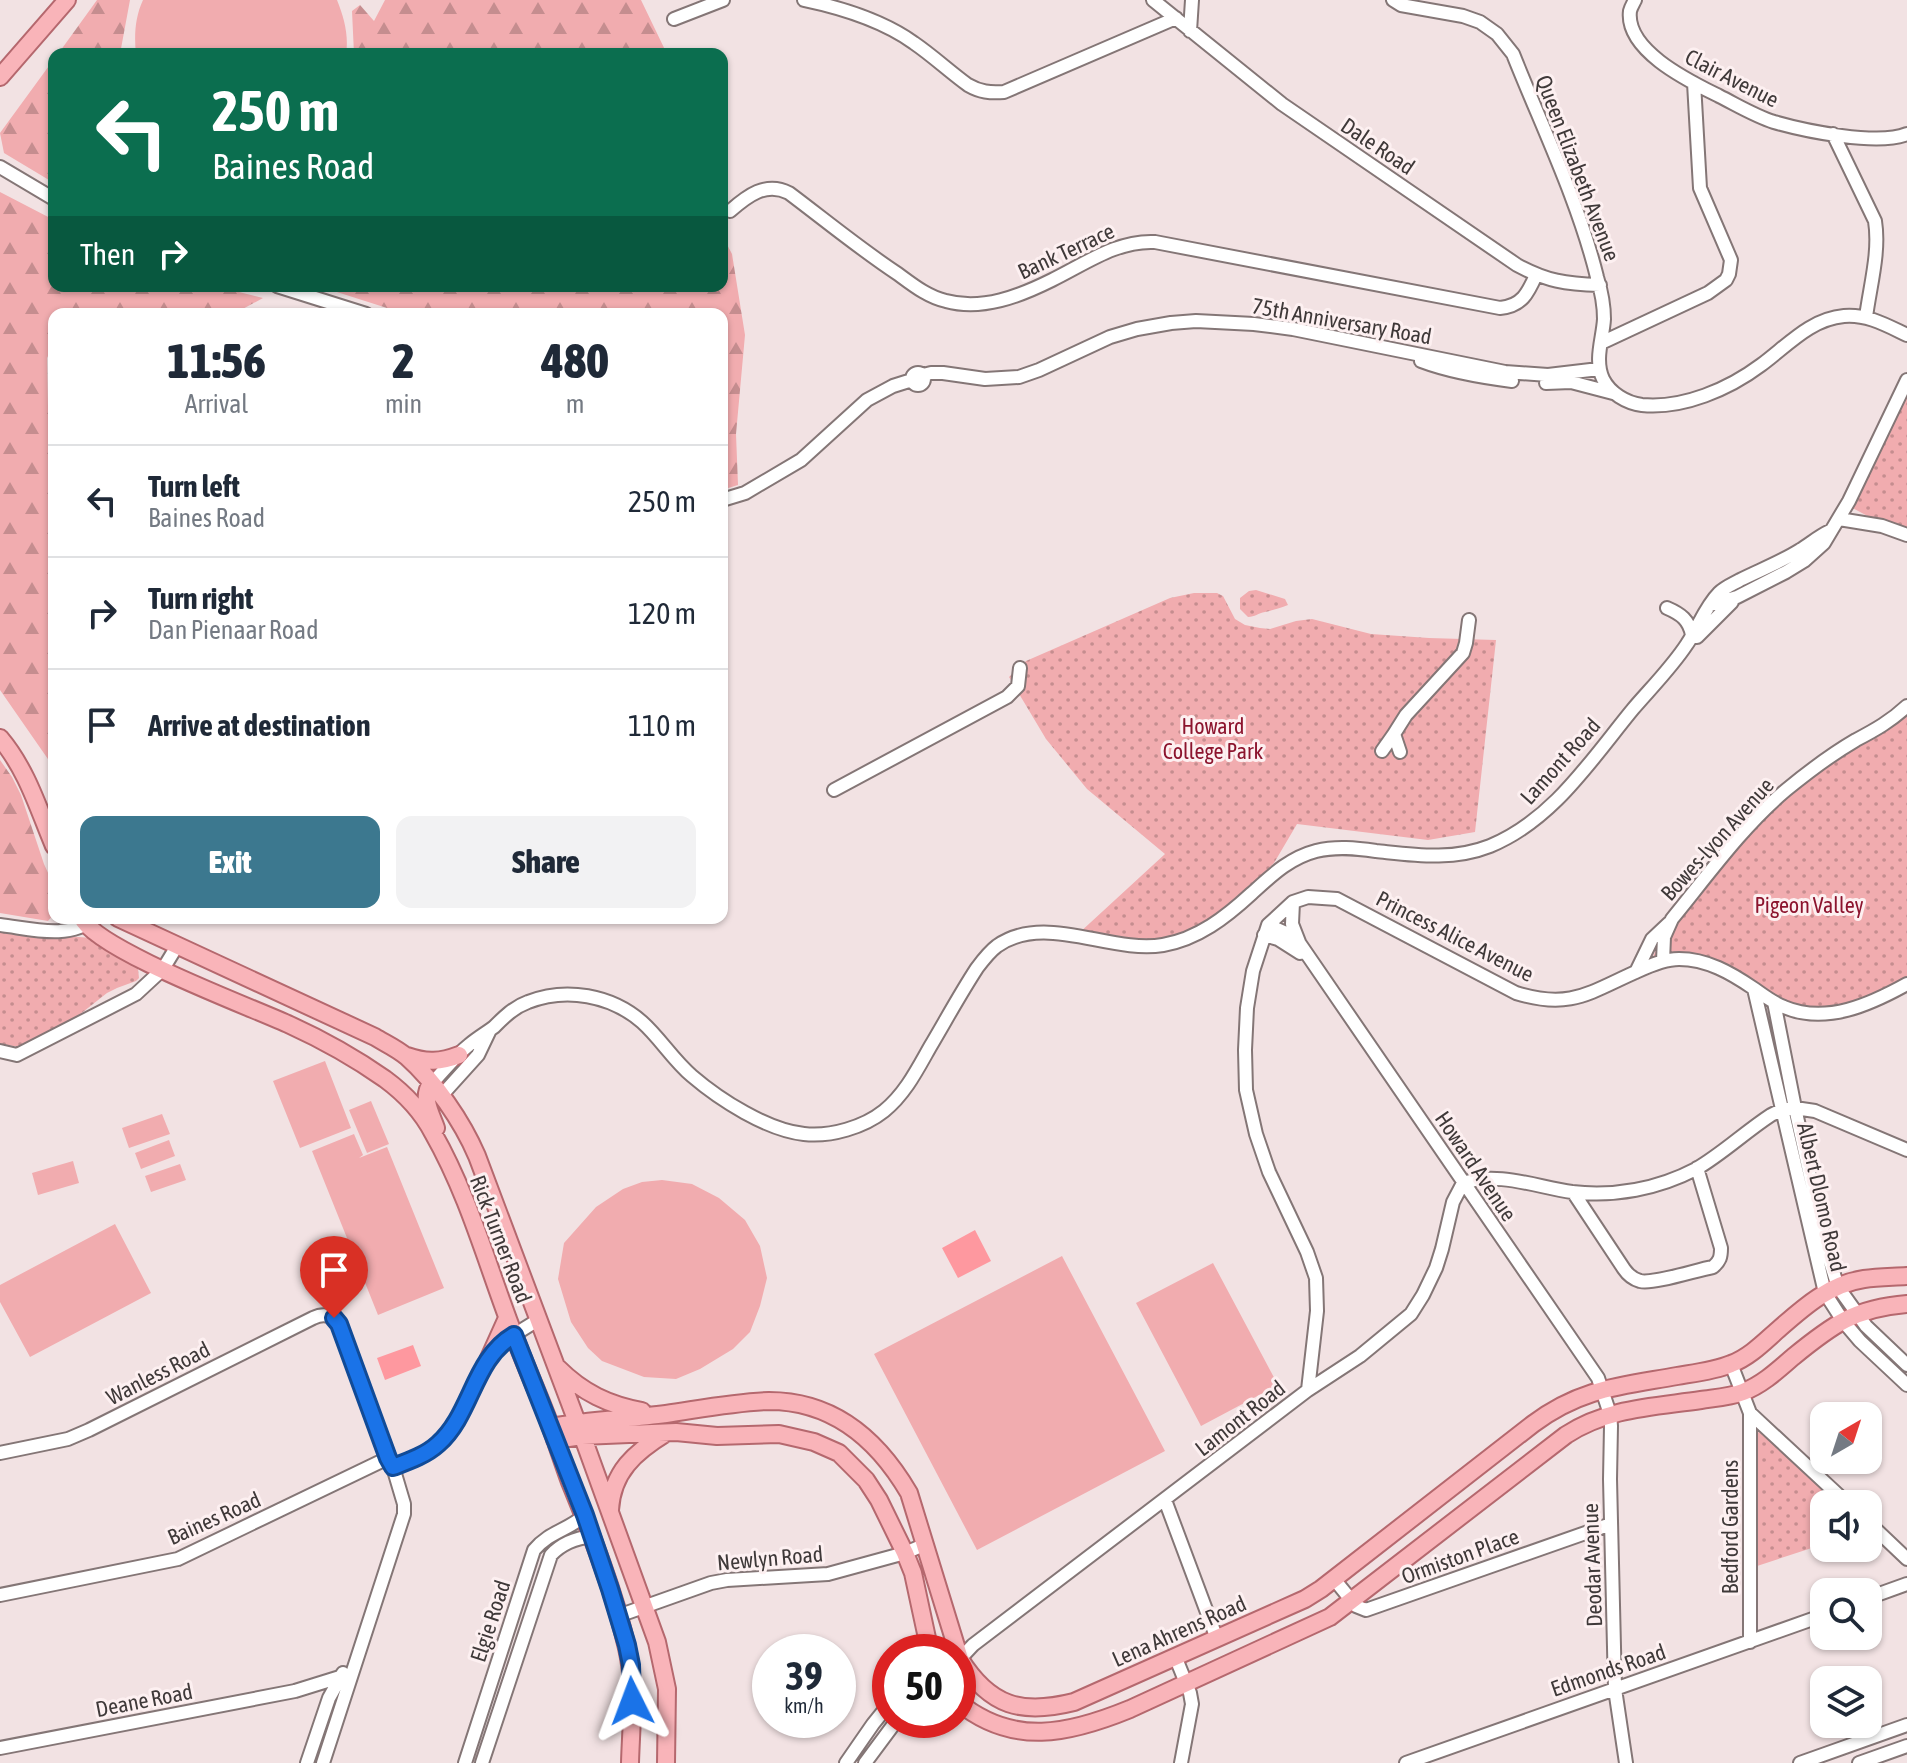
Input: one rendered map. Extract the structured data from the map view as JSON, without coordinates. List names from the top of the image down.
{
  "streets": {
    "main road": ["Rick Turner Road", "Lena Ahrens Road"],
    "street": [
      "Clair Avenue",
      "Dale Road",
      "Queen Elizabeth Avenue",
      "Bank Terrace",
      "75th Anniversary Road",
      "Lamont Road",
      "Bowes-lyon Avenue",
      "Princess Alice Avenue",
      "Howard Avenue",
      "Albert Dlomo Road",
      "Wanless Road",
      "Baines Road",
      "Bedford Gardens",
      "Ormiston Place",
      "Newlyn Road",
      "Deodar Avenue",
      "Elgie Road",
      "Edmonds Road",
      "Deane Road"
    ]
  },
  "crossings": [
    ["Dale Road", "Queen Elizabeth Avenue"],
    ["Dale Road", "Bank Terrace"],
    ["Queen Elizabeth Avenue", "75th Anniversary Road"],
    ["Lamont Road", "Howard Avenue"],
    ["Bowes-lyon Avenue", "Princess Alice Avenue"],
    ["Princess Alice Avenue", "Howard Avenue"],
    ["Princess Alice Avenue", "Albert Dlomo Road"],
    ["Howard Avenue", "Deodar Avenue"],
    ["Howard Avenue", "Lena Ahrens Road"],
    ["Albert Dlomo Road", "Lena Ahrens Road"],
    ["Rick Turner Road", "Baines Road"],
    ["Rick Turner Road", "Newlyn Road"],
    ["Rick Turner Road", "Elgie Road"],
    ["Rick Turner Road", "Lena Ahrens Road"],
    ["Wanless Road", "Baines Road"],
    ["Bedford Gardens", "Lena Ahrens Road"],
    ["Bedford Gardens", "Edmonds Road"],
    ["Ormiston Place", "Deodar Avenue"],
    ["Newlyn Road", "Lena Ahrens Road"],
    ["Deodar Avenue", "Edmonds Road"]
  ],
  "parks": ["Howard College Park", "Pigeon Valley"],
  "north": "top right",
  "page": {
    "turn": ["250 m", "Baines Road"],
    "then": "Then",
    "eta": [
      "11:56",
      "Arrival",
      "2",
      "min",
      "480",
      "m"
    ],
    "list": [
      {
        "name": "Turn left",
        "note": "Baines Road",
        "value": "250 m"
      },
      {
        "name": "Turn right",
        "note": "Dan Pienaar Road",
        "value": "120 m"
      },
      {
        "name": "Arrive at destination",
        "value": "110 m"
      }
    ],
    "buttons": ["Exit", "Share"],
    "speed": "39 km/h",
    "limit": "50"
  }
}
